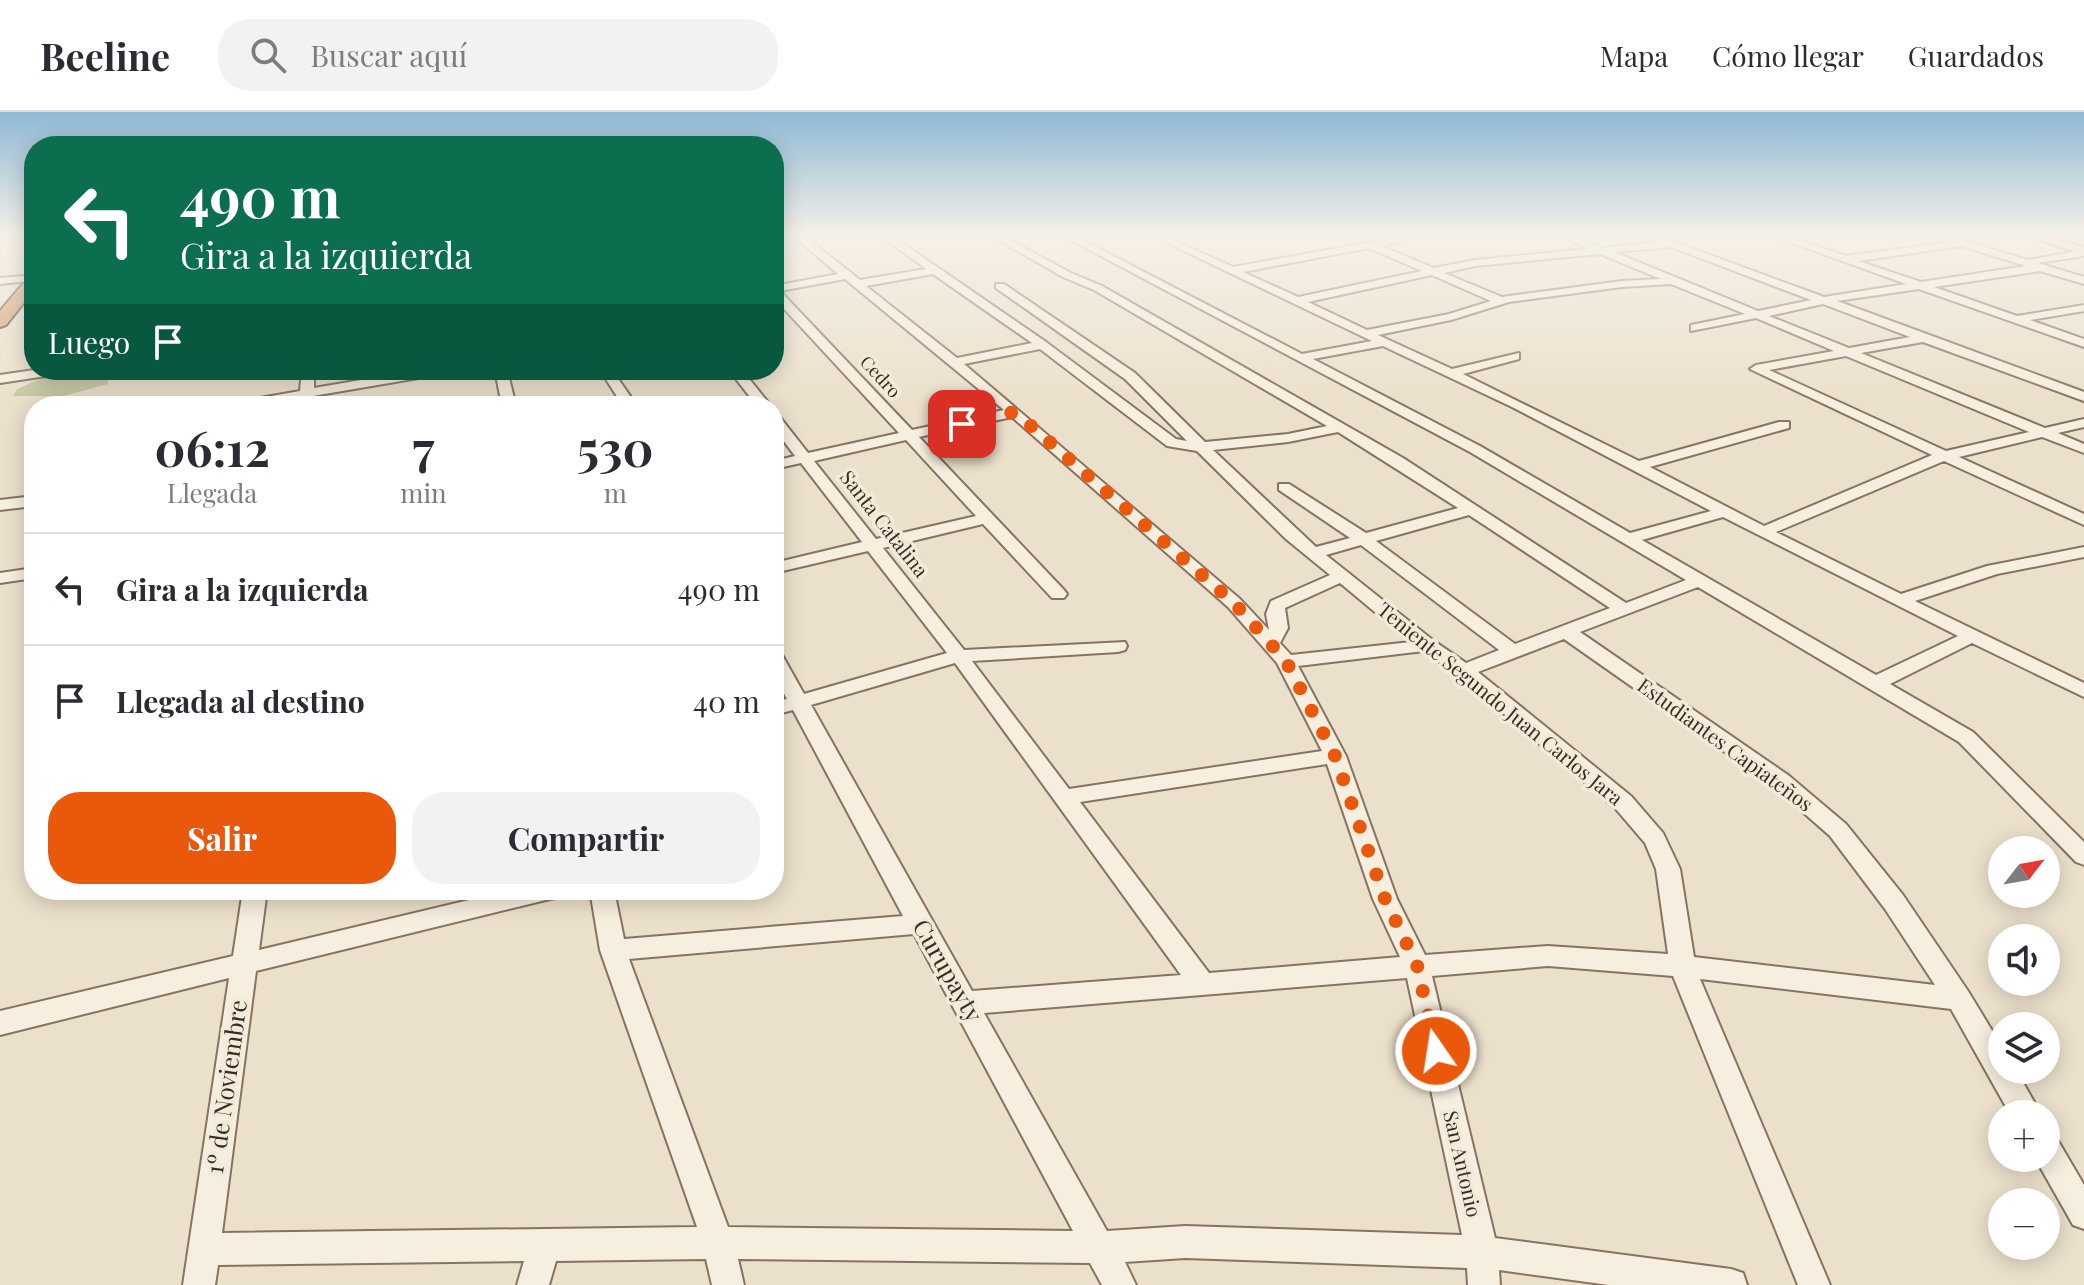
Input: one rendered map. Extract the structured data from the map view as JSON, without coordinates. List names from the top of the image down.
{
  "streets": {
    "street": [
      "Cedro",
      "Santa Catalina",
      "Teniente Segundo Juan Carlos Jara",
      "Estudiantes Capiateños",
      "Curupayty",
      "1º de Noviembre",
      "San Antonio"
    ]
  },
  "north": "top right",
  "page": {
    "header": "Beeline",
    "search": "Buscar aquí",
    "nav": ["Mapa", "Cómo llegar", "Guardados"],
    "turn": ["490 m", "Gira a la izquierda"],
    "then": "Luego",
    "eta": [
      "06:12",
      "Llegada",
      "7",
      "min",
      "530",
      "m"
    ],
    "list": [
      {
        "name": "Gira a la izquierda",
        "value": "490 m"
      },
      {
        "name": "Llegada al destino",
        "value": "40 m"
      }
    ],
    "buttons": ["Salir", "Compartir"],
    "map_buttons": ["+", "−"]
  }
}
